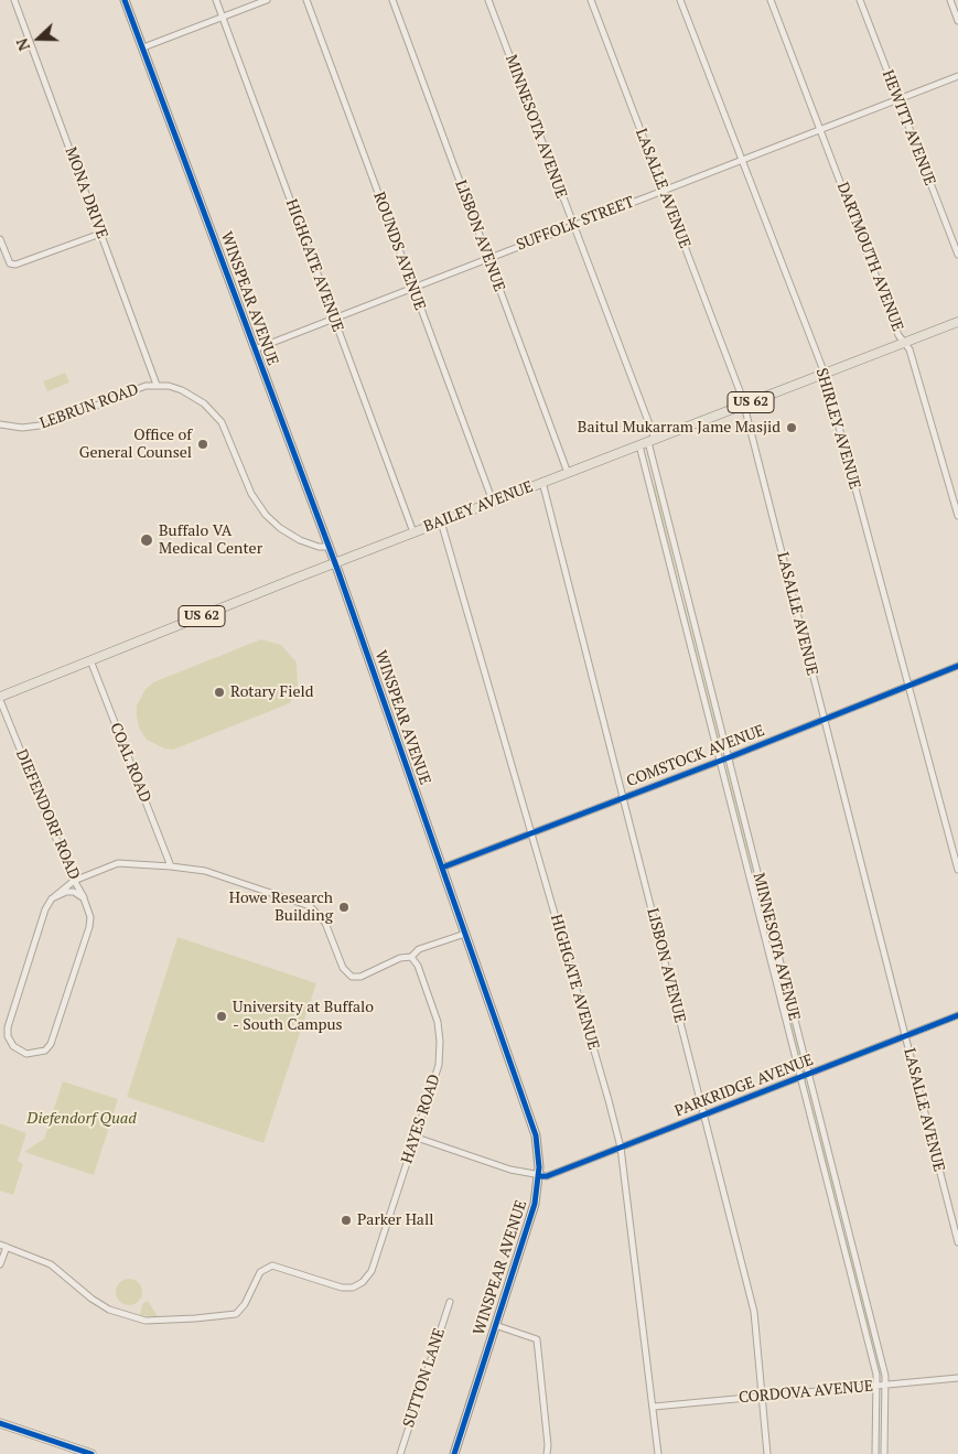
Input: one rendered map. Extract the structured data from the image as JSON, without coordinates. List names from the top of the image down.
{
  "streets": {
    "main road": ["US 62", "BAILEY AVENUE"],
    "street": [
      "MINNESOTA AVENUE",
      "HEWITT AVENUE",
      "LASALLE AVENUE",
      "MONA DRIVE",
      "SUFFOLK STREET",
      "LISBON AVENUE",
      "ROUNDS AVENUE",
      "DARTMOUTH AVENUE",
      "HIGHGATE AVENUE",
      "WINSPEAR AVENUE",
      "LEBRUN ROAD",
      "SHIRLEY AVENUE",
      "COMSTOCK AVENUE",
      "COAL ROAD",
      "DIEFENDORF ROAD",
      "PARKRIDGE AVENUE",
      "HAYES ROAD",
      "SUTTON LANE",
      "CORDOVA AVENUE"
    ]
  },
  "crossings": [
    ["MINNESOTA AVENUE", "SUFFOLK STREET"],
    ["MINNESOTA AVENUE", "BAILEY AVENUE"],
    ["MINNESOTA AVENUE", "COMSTOCK AVENUE"],
    ["MINNESOTA AVENUE", "PARKRIDGE AVENUE"],
    ["MINNESOTA AVENUE", "CORDOVA AVENUE"],
    ["HEWITT AVENUE", "SUFFOLK STREET"],
    ["LASALLE AVENUE", "SUFFOLK STREET"],
    ["LASALLE AVENUE", "BAILEY AVENUE"],
    ["LASALLE AVENUE", "COMSTOCK AVENUE"],
    ["LASALLE AVENUE", "PARKRIDGE AVENUE"],
    ["MONA DRIVE", "LEBRUN ROAD"],
    ["SUFFOLK STREET", "LISBON AVENUE"],
    ["SUFFOLK STREET", "ROUNDS AVENUE"],
    ["SUFFOLK STREET", "DARTMOUTH AVENUE"],
    ["SUFFOLK STREET", "HIGHGATE AVENUE"],
    ["SUFFOLK STREET", "WINSPEAR AVENUE"],
    ["SUFFOLK STREET", "SHIRLEY AVENUE"],
    ["LISBON AVENUE", "BAILEY AVENUE"],
    ["LISBON AVENUE", "COMSTOCK AVENUE"],
    ["LISBON AVENUE", "PARKRIDGE AVENUE"],
    ["LISBON AVENUE", "CORDOVA AVENUE"],
    ["ROUNDS AVENUE", "BAILEY AVENUE"],
    ["DARTMOUTH AVENUE", "BAILEY AVENUE"],
    ["HIGHGATE AVENUE", "BAILEY AVENUE"],
    ["HIGHGATE AVENUE", "COMSTOCK AVENUE"],
    ["HIGHGATE AVENUE", "PARKRIDGE AVENUE"],
    ["HIGHGATE AVENUE", "CORDOVA AVENUE"],
    ["WINSPEAR AVENUE", "LEBRUN ROAD"],
    ["WINSPEAR AVENUE", "BAILEY AVENUE"],
    ["WINSPEAR AVENUE", "COMSTOCK AVENUE"],
    ["WINSPEAR AVENUE", "PARKRIDGE AVENUE"],
    ["SHIRLEY AVENUE", "BAILEY AVENUE"],
    ["SHIRLEY AVENUE", "COMSTOCK AVENUE"],
    ["BAILEY AVENUE", "COAL ROAD"],
    ["BAILEY AVENUE", "DIEFENDORF ROAD"]
  ],
  "parks": ["Diefendorf Quad"],
  "places": [
    "Baitul Mukarram Jame Masjid",
    "Office of General Counsel",
    "Buffalo VA Medical Center",
    "Rotary Field",
    "Howe Research Building",
    "University at Buffalo - South Campus",
    "Parker Hall"
  ],
  "north": "left"
}
